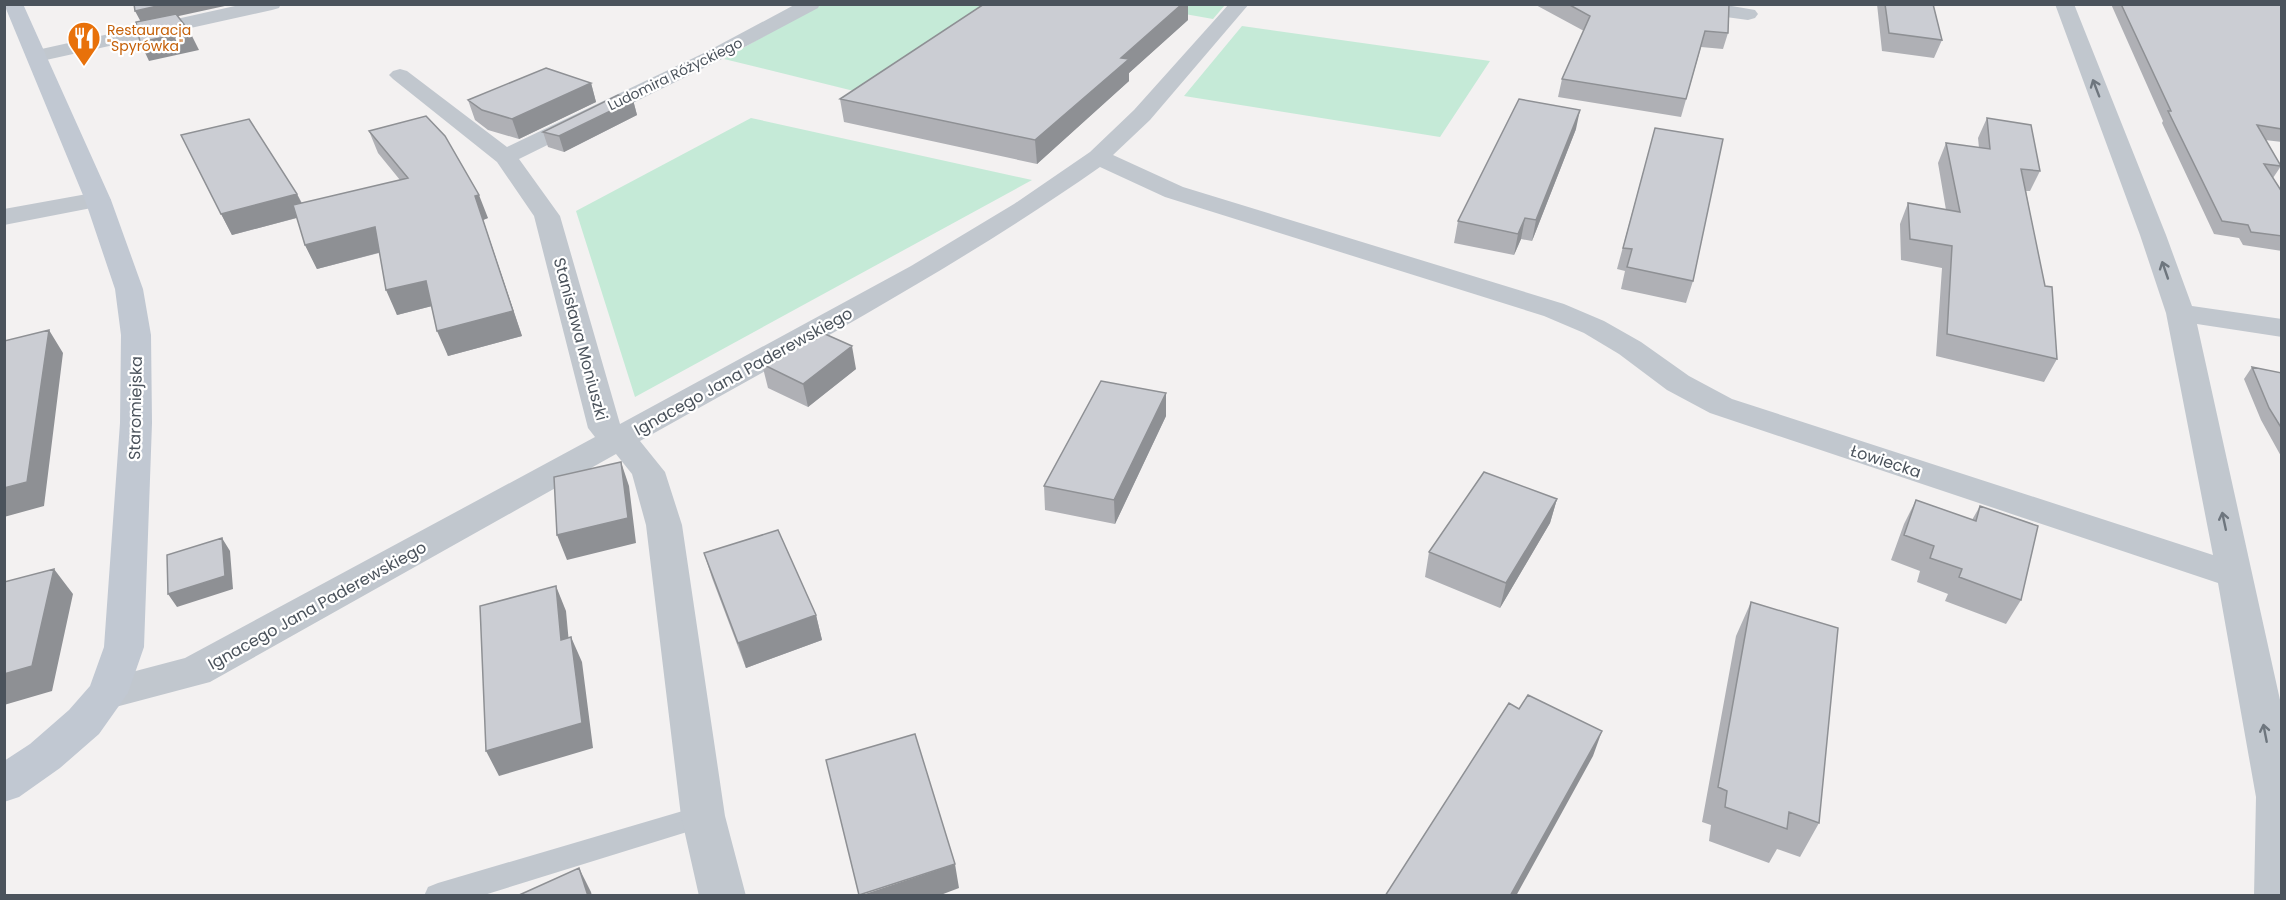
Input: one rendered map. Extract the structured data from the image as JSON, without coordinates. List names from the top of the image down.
{
  "streets": {
    "street": [
      "Ludomira Różyckiego",
      "Stanisława Moniuszki",
      "Ignacego Jana Paderewskiego",
      "Staromiejska",
      "Łowiecka"
    ]
  },
  "crossings": [
    ["Ludomira Różyckiego", "Stanisława Moniuszki"],
    ["Stanisława Moniuszki", "Ignacego Jana Paderewskiego"],
    ["Ignacego Jana Paderewskiego", "Staromiejska"],
    ["Ignacego Jana Paderewskiego", "Łowiecka"]
  ],
  "places": {
    "restaurant": ["Restauracja \"Spyrówka\""]
  }
}
